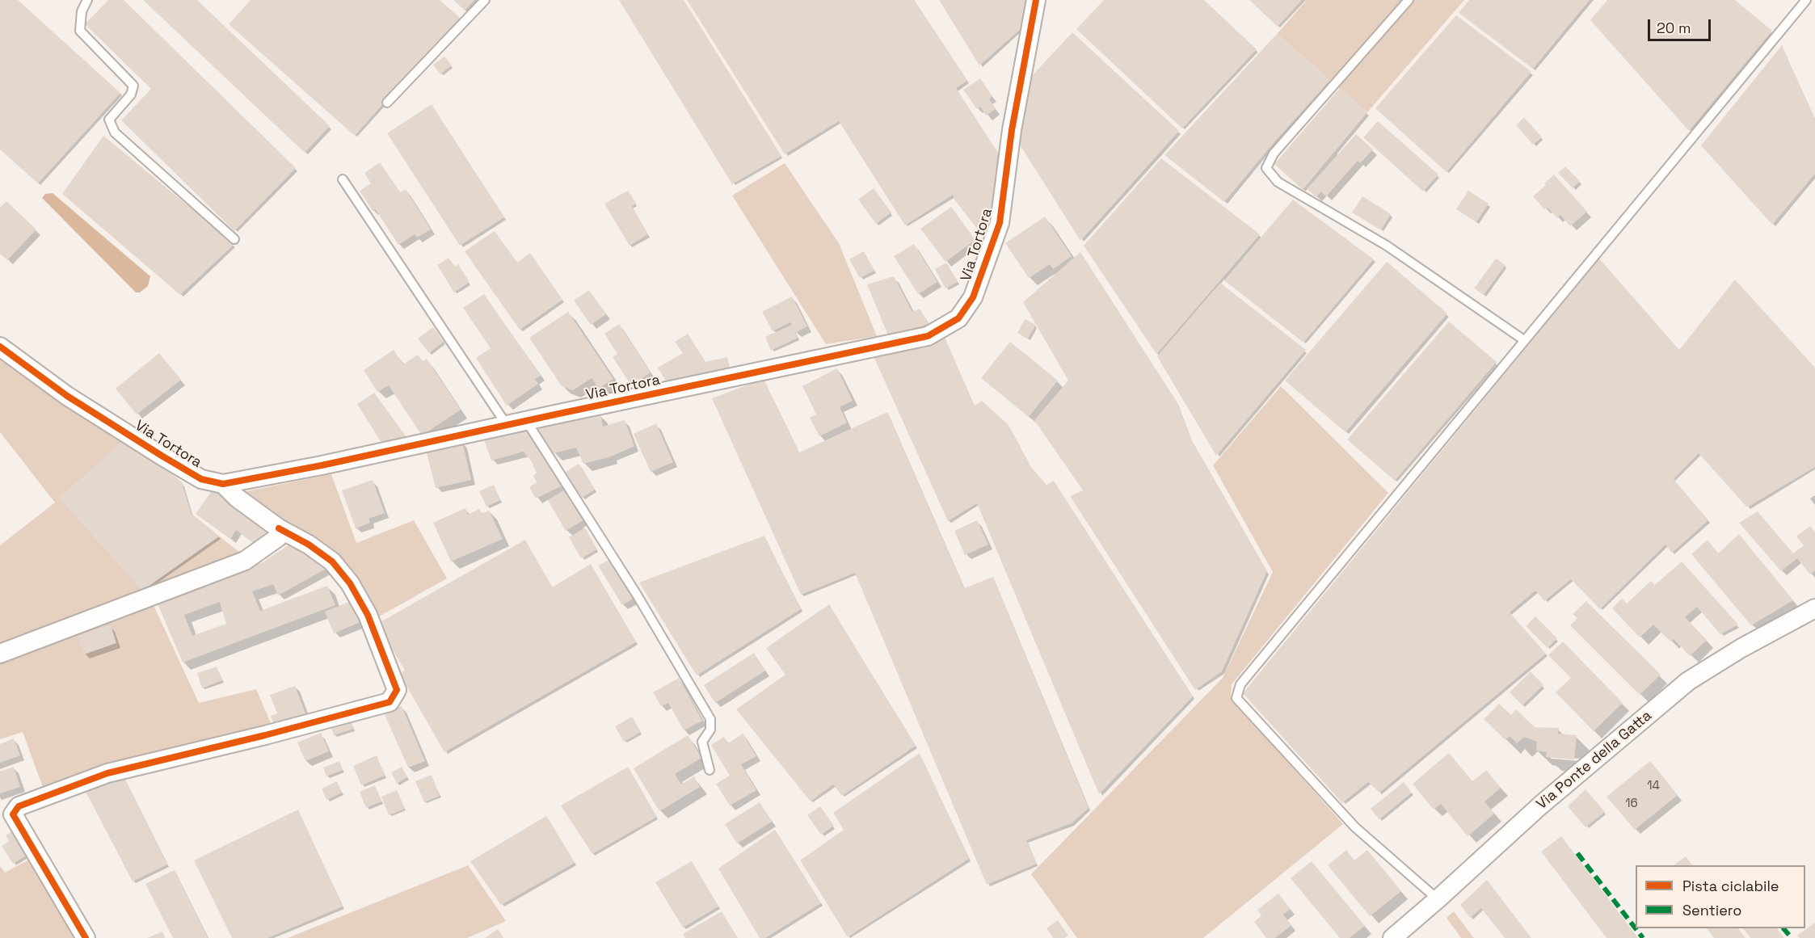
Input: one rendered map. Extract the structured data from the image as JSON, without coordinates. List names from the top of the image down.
{
  "streets": {
    "street": ["Via Tortora", "Via Ponte della Gatta"]
  },
  "house_numbers": ["14", "16"],
  "legend": ["Pista ciclabile", "Sentiero"],
  "scale_bar": "20 m"
}
